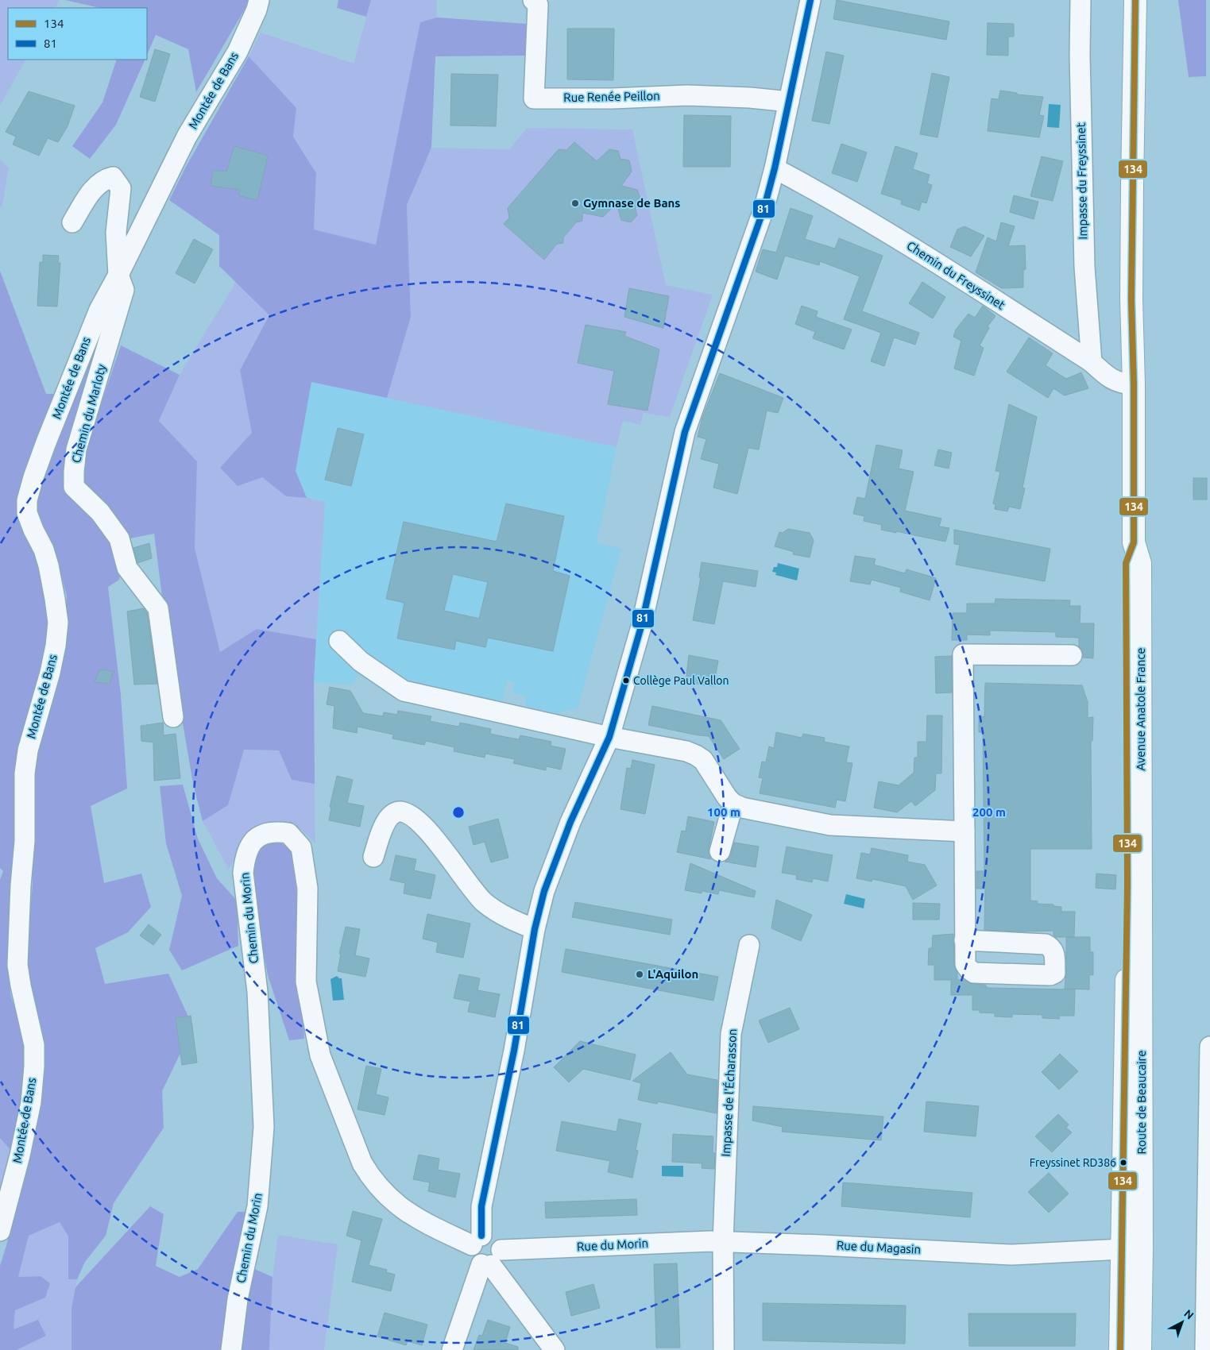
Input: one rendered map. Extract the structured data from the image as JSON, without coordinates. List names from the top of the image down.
{
  "streets": {
    "main road": ["Avenue Anatole France", "Route de Beaucaire"],
    "street": [
      "Montée de Bans",
      "Rue Renée Peillon",
      "Impasse du Freyssinet",
      "Chemin du Freyssinet",
      "Chemin du Marloty",
      "Chemin du Morin",
      "Impasse de l'Écharasson",
      "Rue du Morin",
      "Rue du Magasin"
    ]
  },
  "crossings": [
    ["Montée de Bans", "Chemin du Marloty"],
    ["Impasse du Freyssinet", "Chemin du Freyssinet"],
    ["Chemin du Freyssinet", "Avenue Anatole France"],
    ["Avenue Anatole France", "Route de Beaucaire"],
    ["Chemin du Morin", "Rue du Morin"],
    ["Impasse de l'Écharasson", "Rue du Morin"],
    ["Impasse de l'Écharasson", "Rue du Magasin"],
    ["Route de Beaucaire", "Rue du Magasin"],
    ["Rue du Morin", "Rue du Magasin"]
  ],
  "places": [
    "Gymnase de Bans",
    "Collège Paul Vallon",
    "L'Aquilon",
    "Freyssinet RD386"
  ],
  "lines": ["transit line 134", "transit line 81"],
  "legend": ["134", "81"],
  "north": "top right",
  "rings": ["100 m", "200 m"]
}
